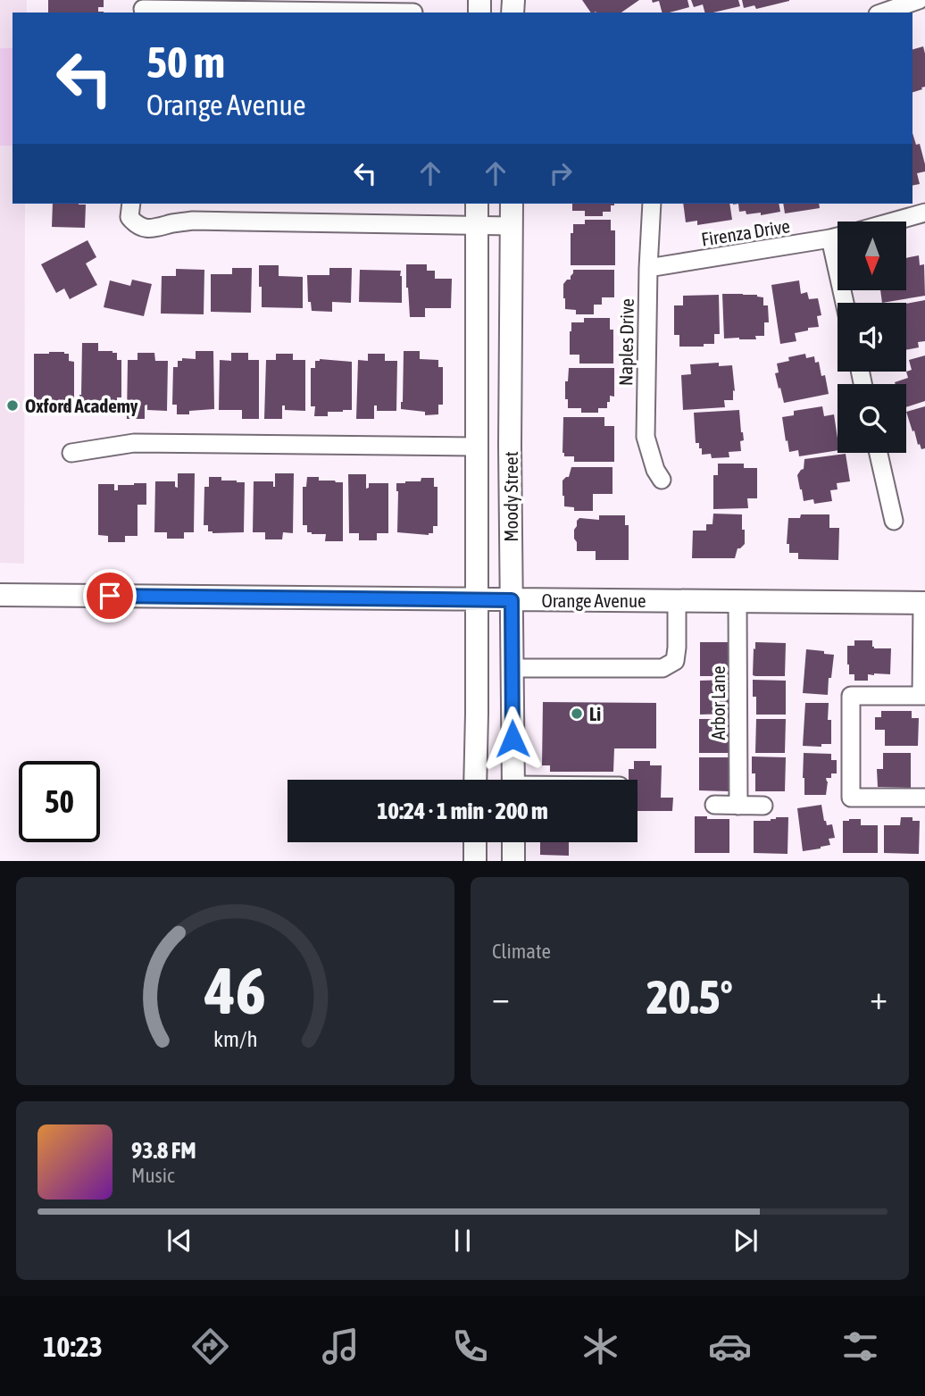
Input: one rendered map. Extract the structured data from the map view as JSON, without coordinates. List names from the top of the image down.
{
  "streets": {
    "main road": ["Moody Street", "Orange Avenue"],
    "street": ["Firenza Drive", "Naples Drive", "Arbor Lane"]
  },
  "crossings": [
    ["Firenza Drive", "Naples Drive"],
    ["Moody Street", "Orange Avenue"],
    ["Orange Avenue", "Arbor Lane"]
  ],
  "places": ["Oxford Academy", "Li"],
  "north": "bottom",
  "page": {
    "turn": ["50 m", "Orange Avenue"],
    "limit": "50",
    "trip": "10:24 · 1 min · 200 m",
    "tile": "Climate",
    "heat": ["−", "20.5°", "+"],
    "song": ["93.8 FM", "Music"],
    "tabs": "10:23",
    "gauge": ["46", "km/h"]
  }
}
